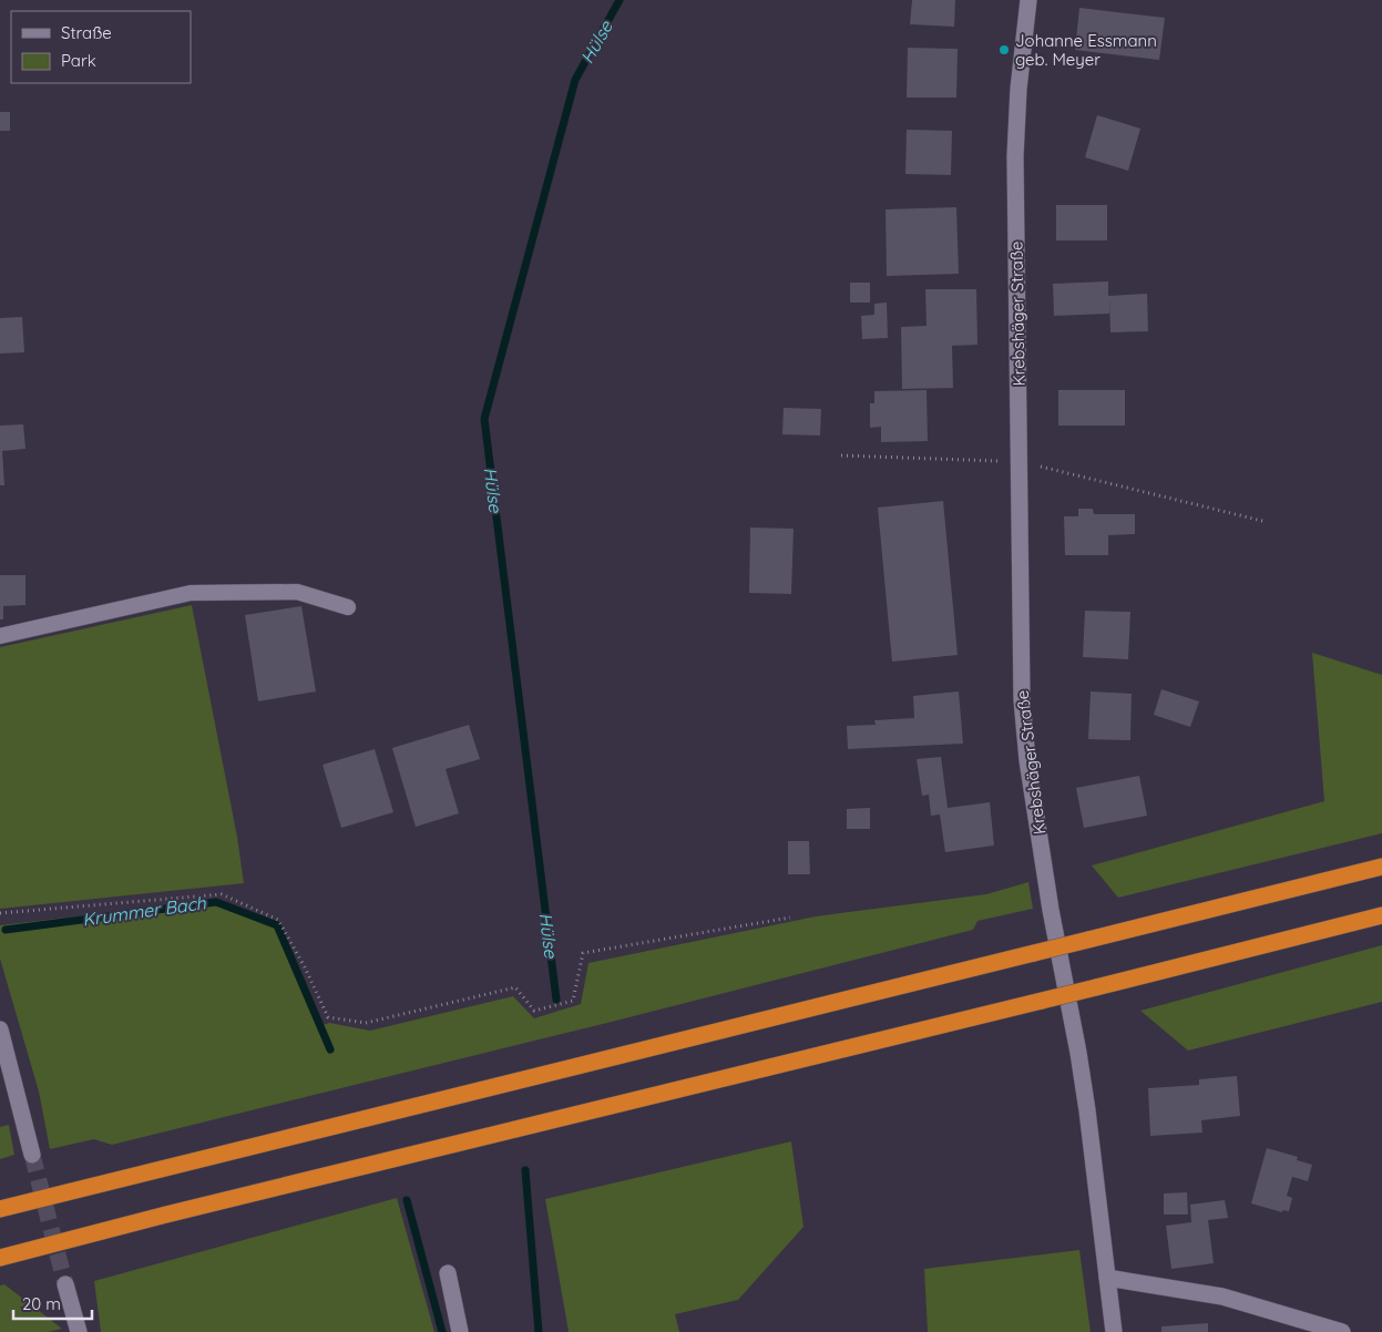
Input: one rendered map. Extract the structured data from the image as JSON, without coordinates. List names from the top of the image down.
{
  "streets": {
    "street": ["Krebshäger Straße"]
  },
  "water": ["Hülse", "Krummer Bach"],
  "places": ["Johanne Essmann geb. Meyer"],
  "legend": ["Straße", "Park"],
  "scale_bar": "20 m"
}
